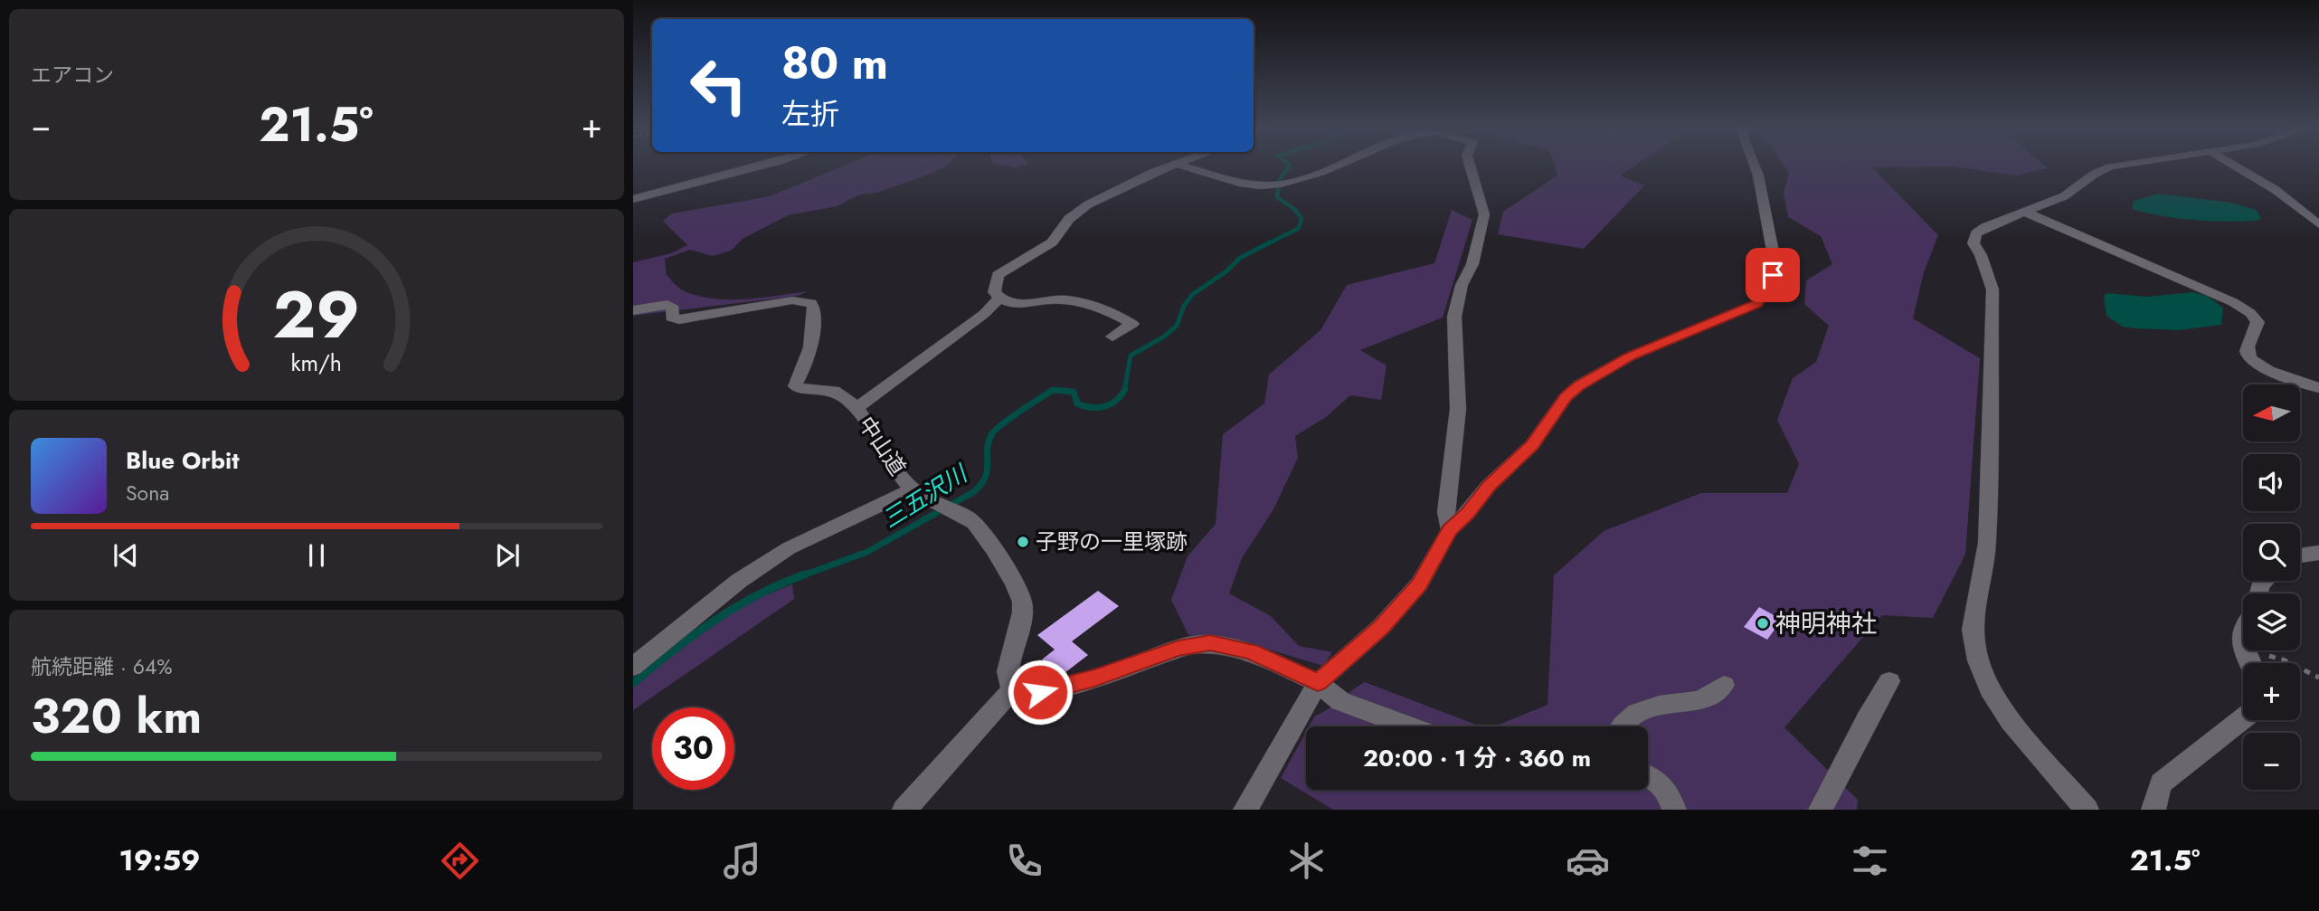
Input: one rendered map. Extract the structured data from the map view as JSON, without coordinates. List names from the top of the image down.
{
  "streets": {
    "street": ["中山道"]
  },
  "water": ["三五沢川"],
  "places": ["子野の一里塚跡", "神明神社"],
  "north": "left",
  "page": {
    "tile": [
      "エアコン",
      ["航続距離 · 64%", "320 km"]
    ],
    "turn": ["80 m", "左折"],
    "heat": ["−", "21.5°", "+"],
    "map_buttons": ["+", "−"],
    "song": ["Blue Orbit", "Sona"],
    "limit": "30",
    "trip": "20:00 · 1 分 · 360 m",
    "tabs": ["19:59", "21.5°"],
    "gauge": ["29", "km/h"]
  }
}
